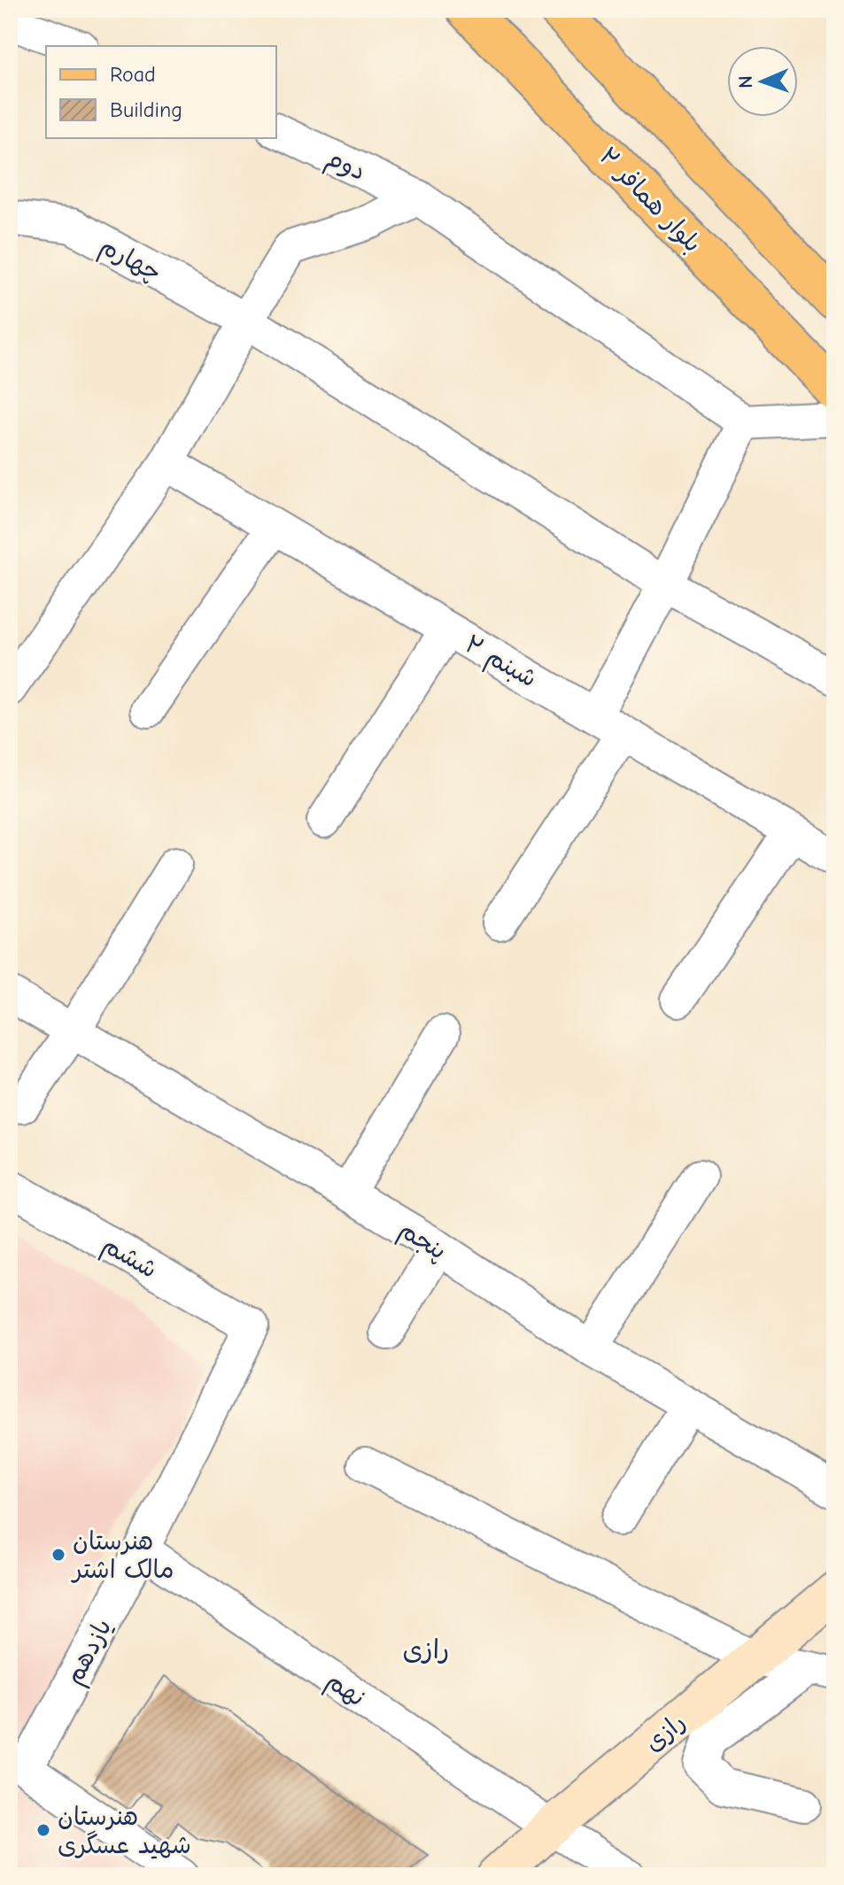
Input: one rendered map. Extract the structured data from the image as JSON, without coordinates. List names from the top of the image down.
{
  "streets": {
    "main road": ["بلوار همافر ۲"],
    "street": [
      "دوم",
      "چهارم",
      "شبنم ۲",
      "پنجم",
      "ششم",
      "یازدهم",
      "نهم",
      "رازی"
    ]
  },
  "crossings": [
    ["ششم", "یازدهم"],
    ["یازدهم", "نهم"],
    ["نهم", "رازی"]
  ],
  "districts": ["رازی"],
  "places": ["هنرستان مالک اشتر", "هنرستان شهید عسگری"],
  "legend": ["Road", "Building"],
  "north": "left"
}
